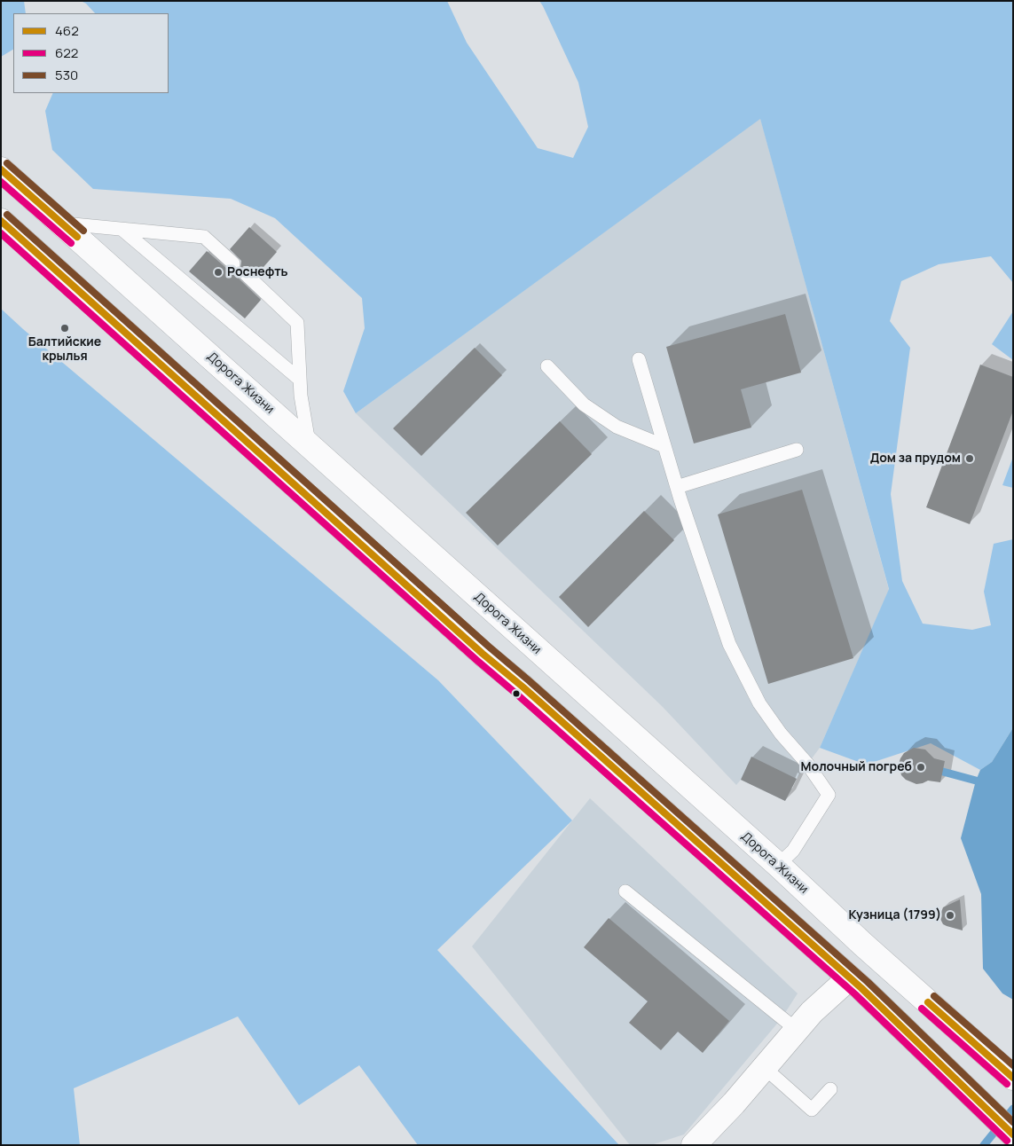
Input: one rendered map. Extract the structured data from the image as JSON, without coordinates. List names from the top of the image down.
{
  "streets": {
    "main road": ["Дорога Жизни"]
  },
  "places": [
    "Роснефть",
    "Балтийские крылья",
    "Дом за прудом",
    "Молочный погреб",
    "Кузница (1799)"
  ],
  "lines": ["transit line 530", "transit line 462", "transit line 622"],
  "legend": ["462", "622", "530"]
}
